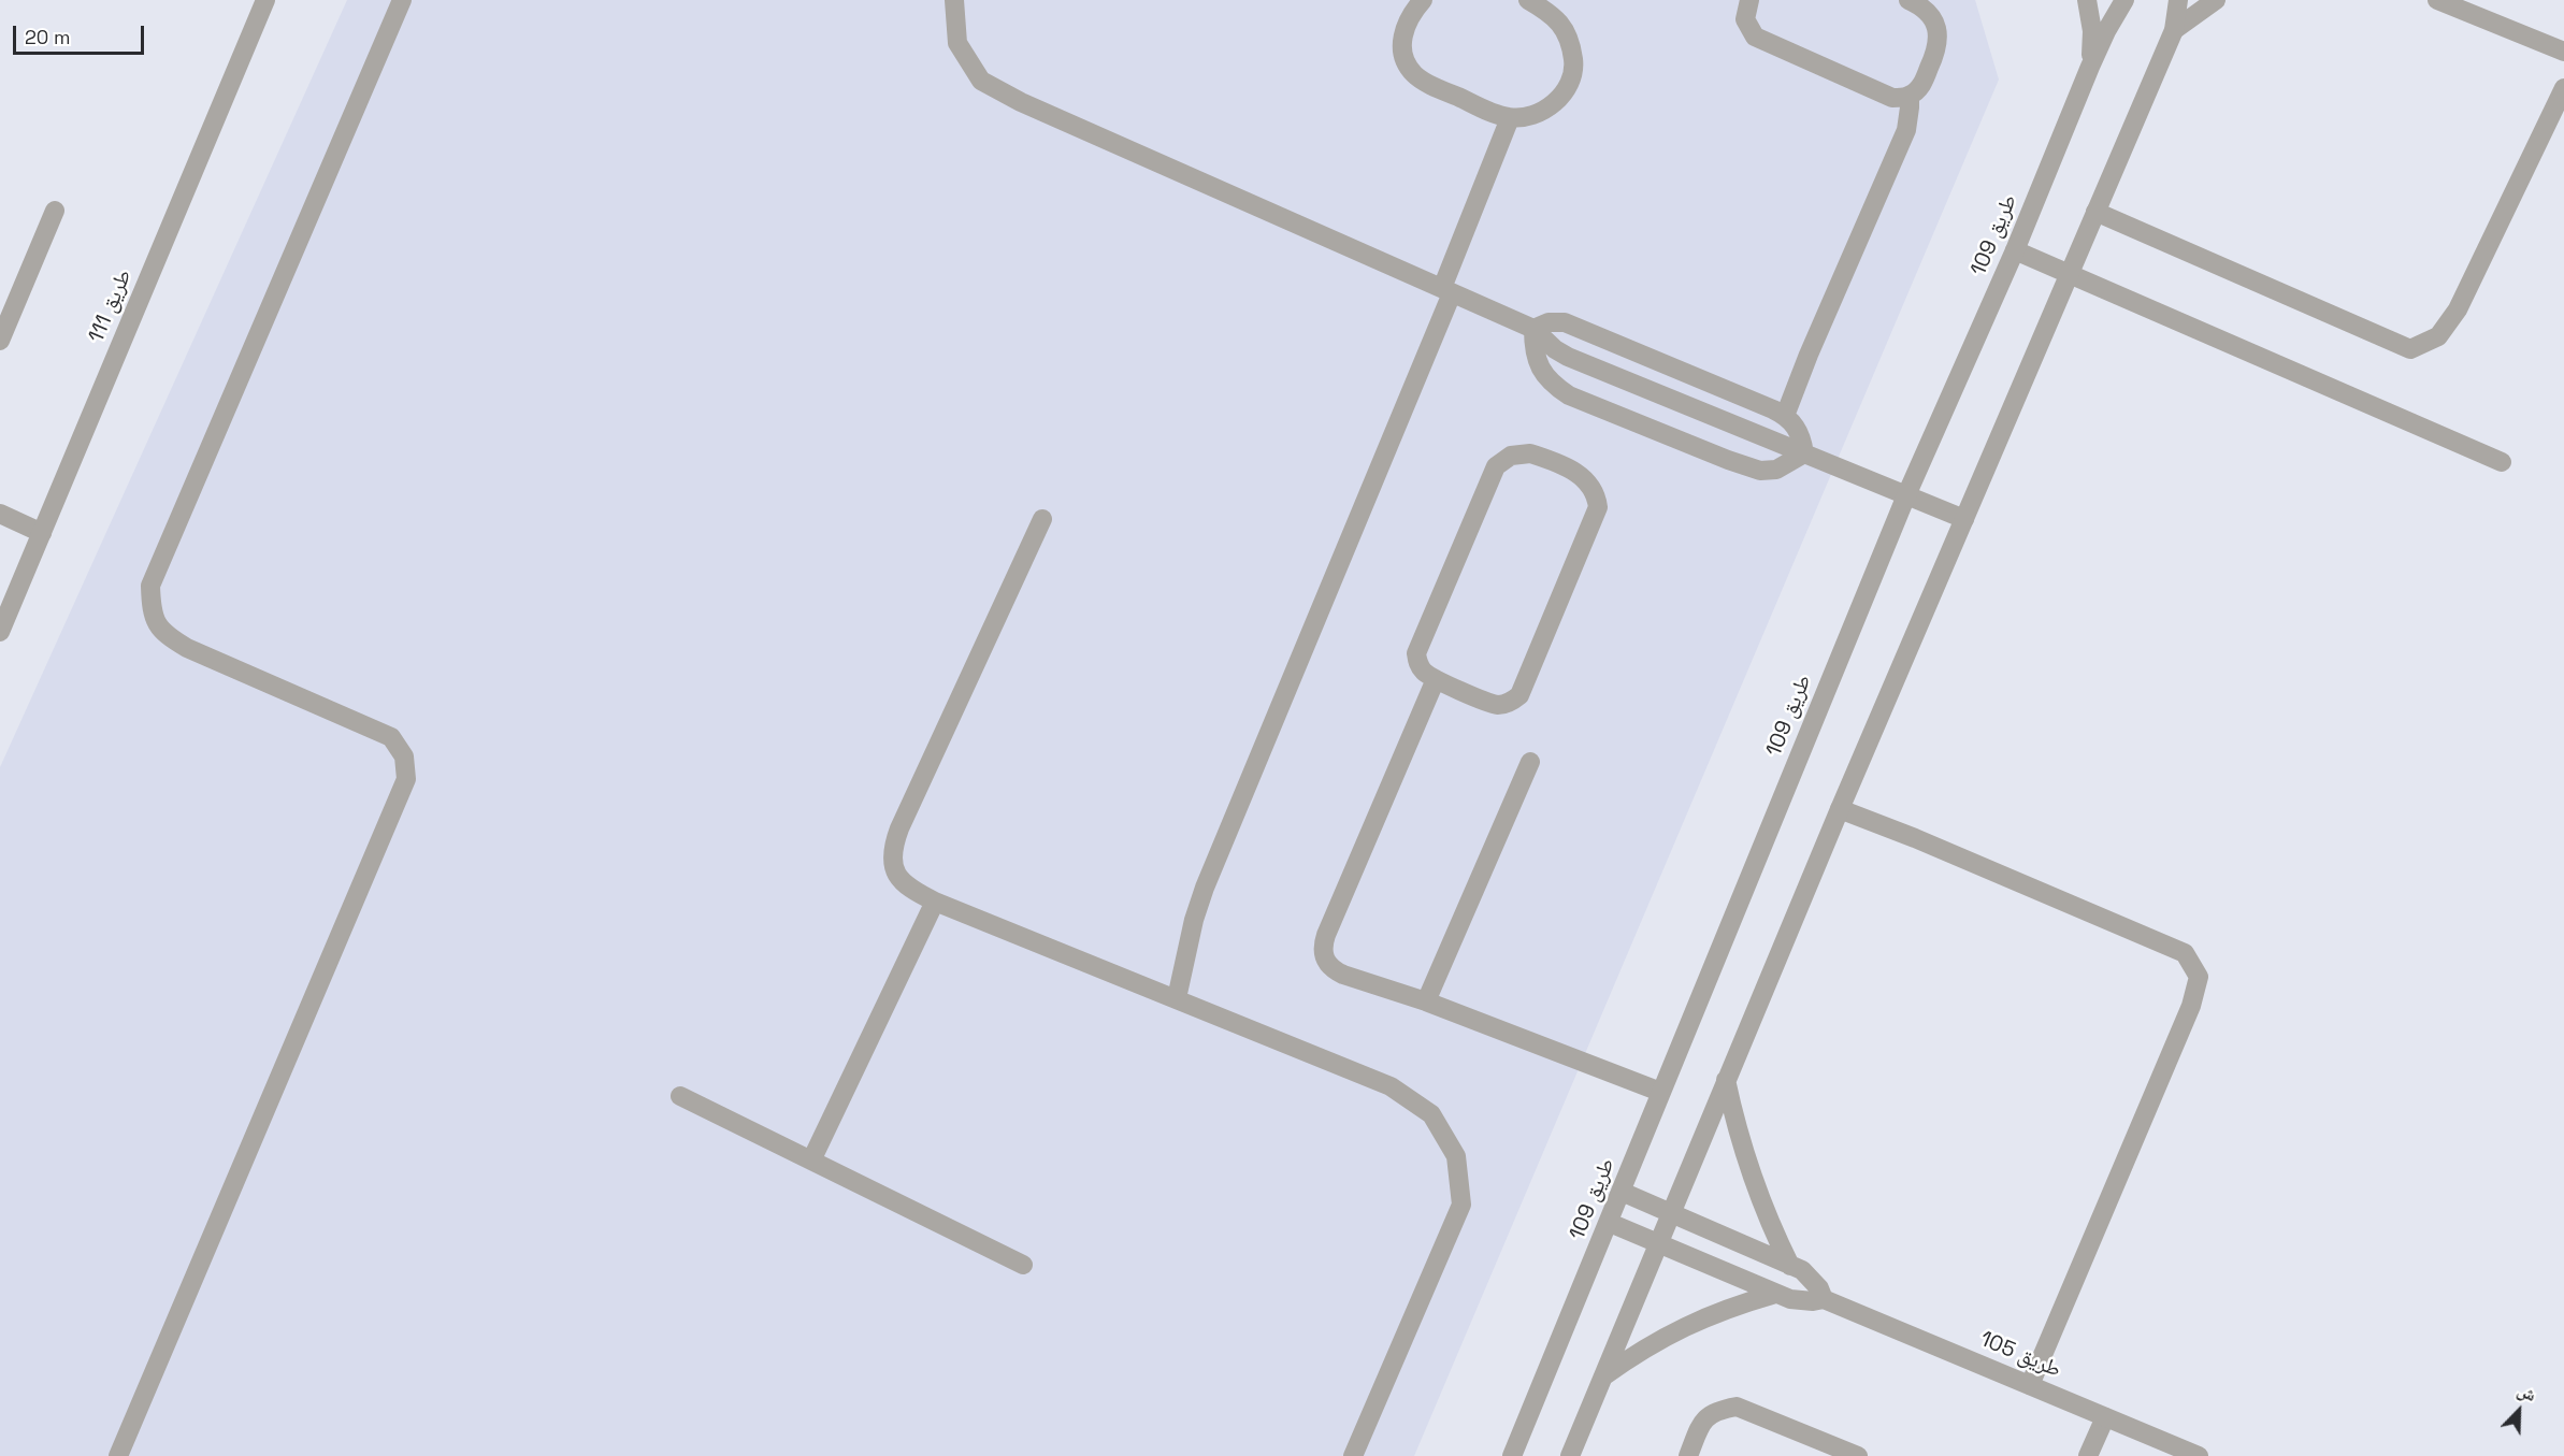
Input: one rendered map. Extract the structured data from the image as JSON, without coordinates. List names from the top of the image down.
{
  "streets": {
    "street": ["طريق 109", "طريق 111", "طريق 105"]
  },
  "crossings": [
    ["طريق 109", "طريق 105"]
  ],
  "scale_bar": "20 m",
  "north": "top right"
}
